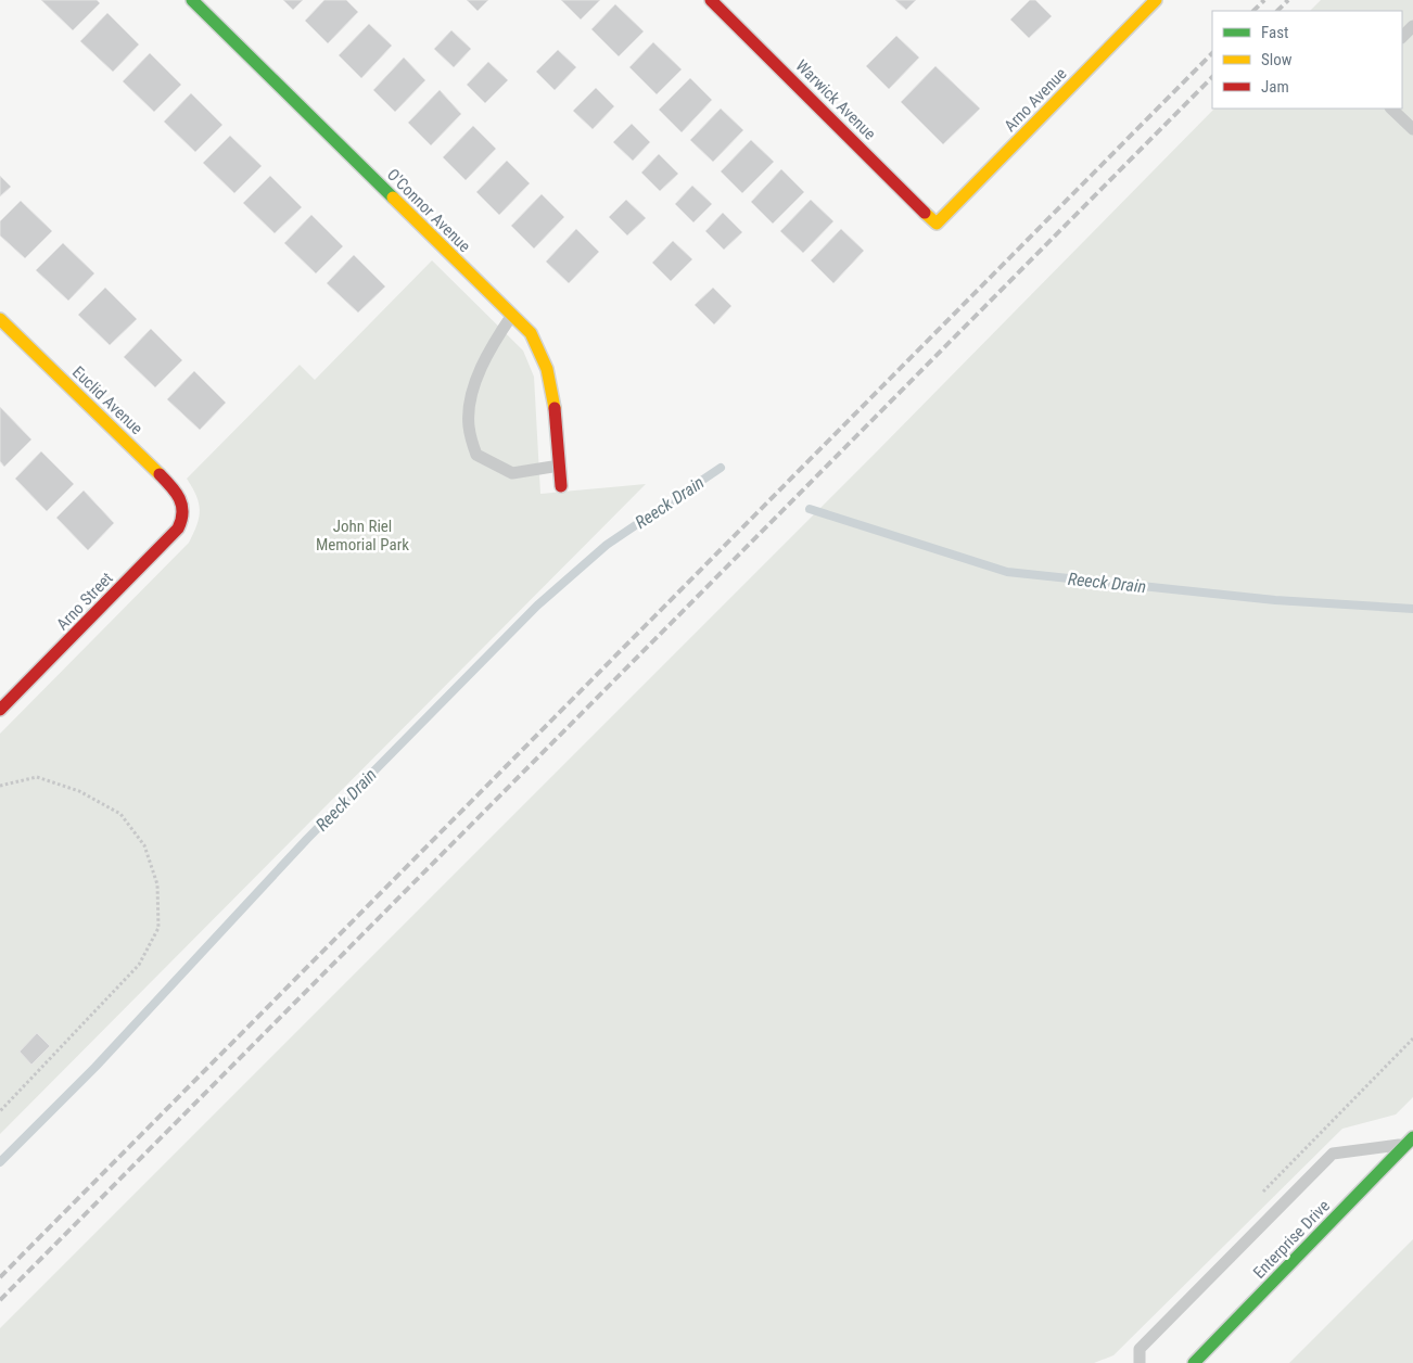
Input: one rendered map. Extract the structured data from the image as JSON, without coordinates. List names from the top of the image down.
{
  "streets": {
    "street": [
      "Warwick Avenue",
      "Arno Avenue",
      "O'Connor Avenue",
      "Euclid Avenue",
      "Arno Street",
      "Enterprise Drive"
    ]
  },
  "crossings": [
    ["Warwick Avenue", "Arno Avenue"],
    ["Euclid Avenue", "Arno Street"]
  ],
  "water": ["Reeck Drain"],
  "parks": ["John Riel Memorial Park"],
  "legend": ["Fast", "Slow", "Jam"]
}
